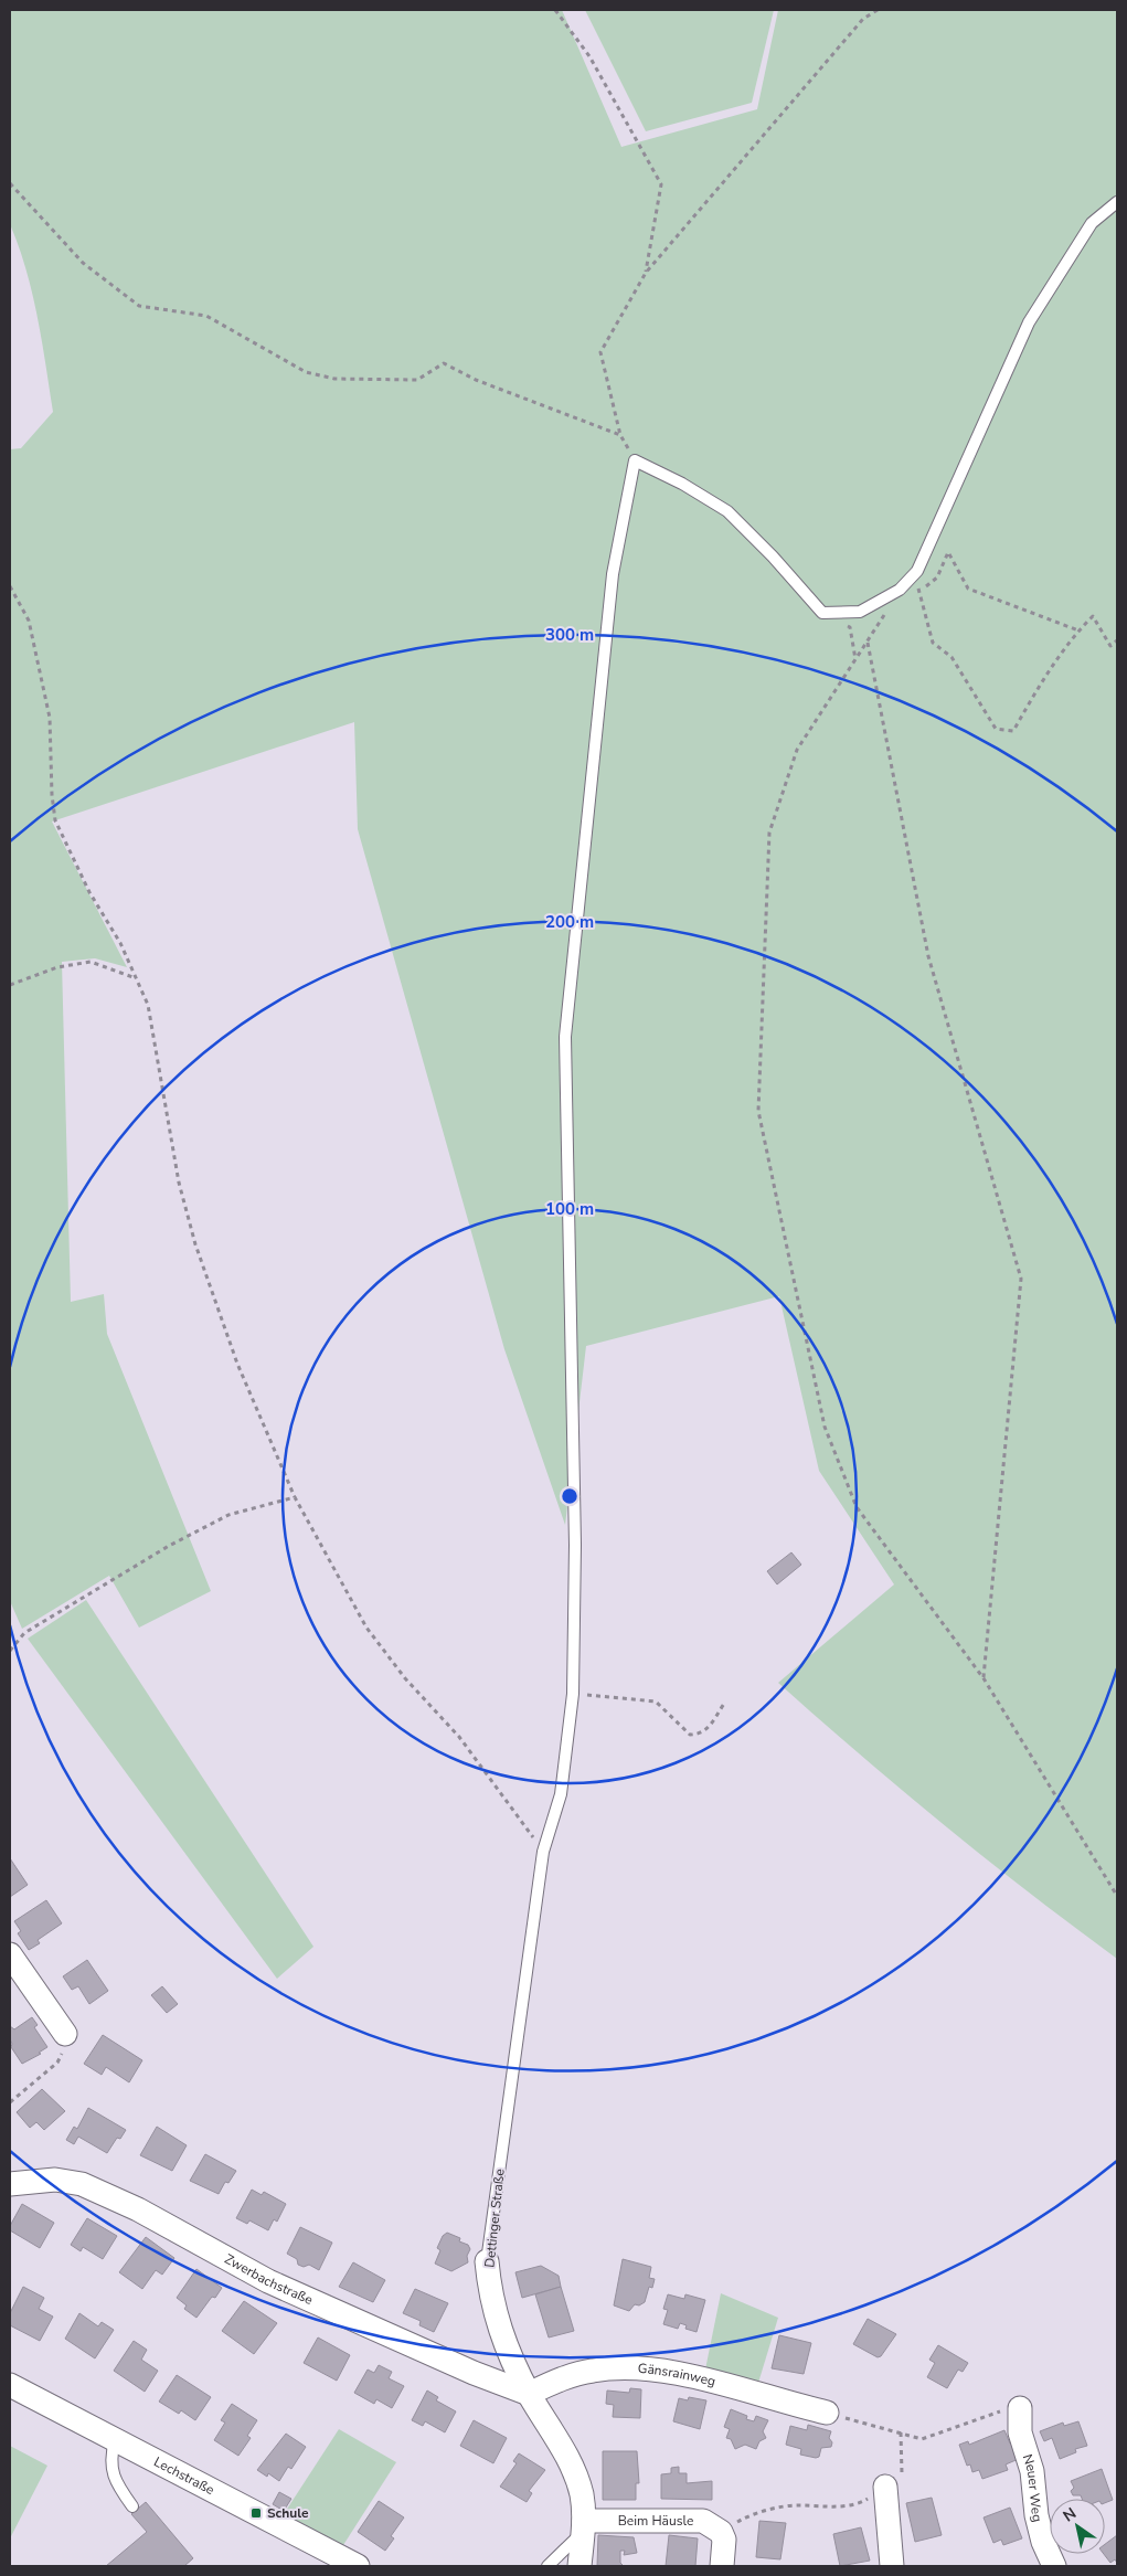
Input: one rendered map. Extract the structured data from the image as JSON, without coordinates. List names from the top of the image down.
{
  "streets": {
    "street": [
      "Dettinger Straße",
      "Zwerbachstraße",
      "Gänsrainweg",
      "Lechstraße",
      "Neuer Weg",
      "Beim Häusle"
    ]
  },
  "crossings": [
    ["Dettinger Straße", "Zwerbachstraße"],
    ["Dettinger Straße", "Gänsrainweg"],
    ["Dettinger Straße", "Beim Häusle"],
    ["Zwerbachstraße", "Gänsrainweg"]
  ],
  "places": {
    "transit": ["Schule"]
  },
  "north": "top left",
  "rings": ["300 m", "200 m", "100 m"]
}
